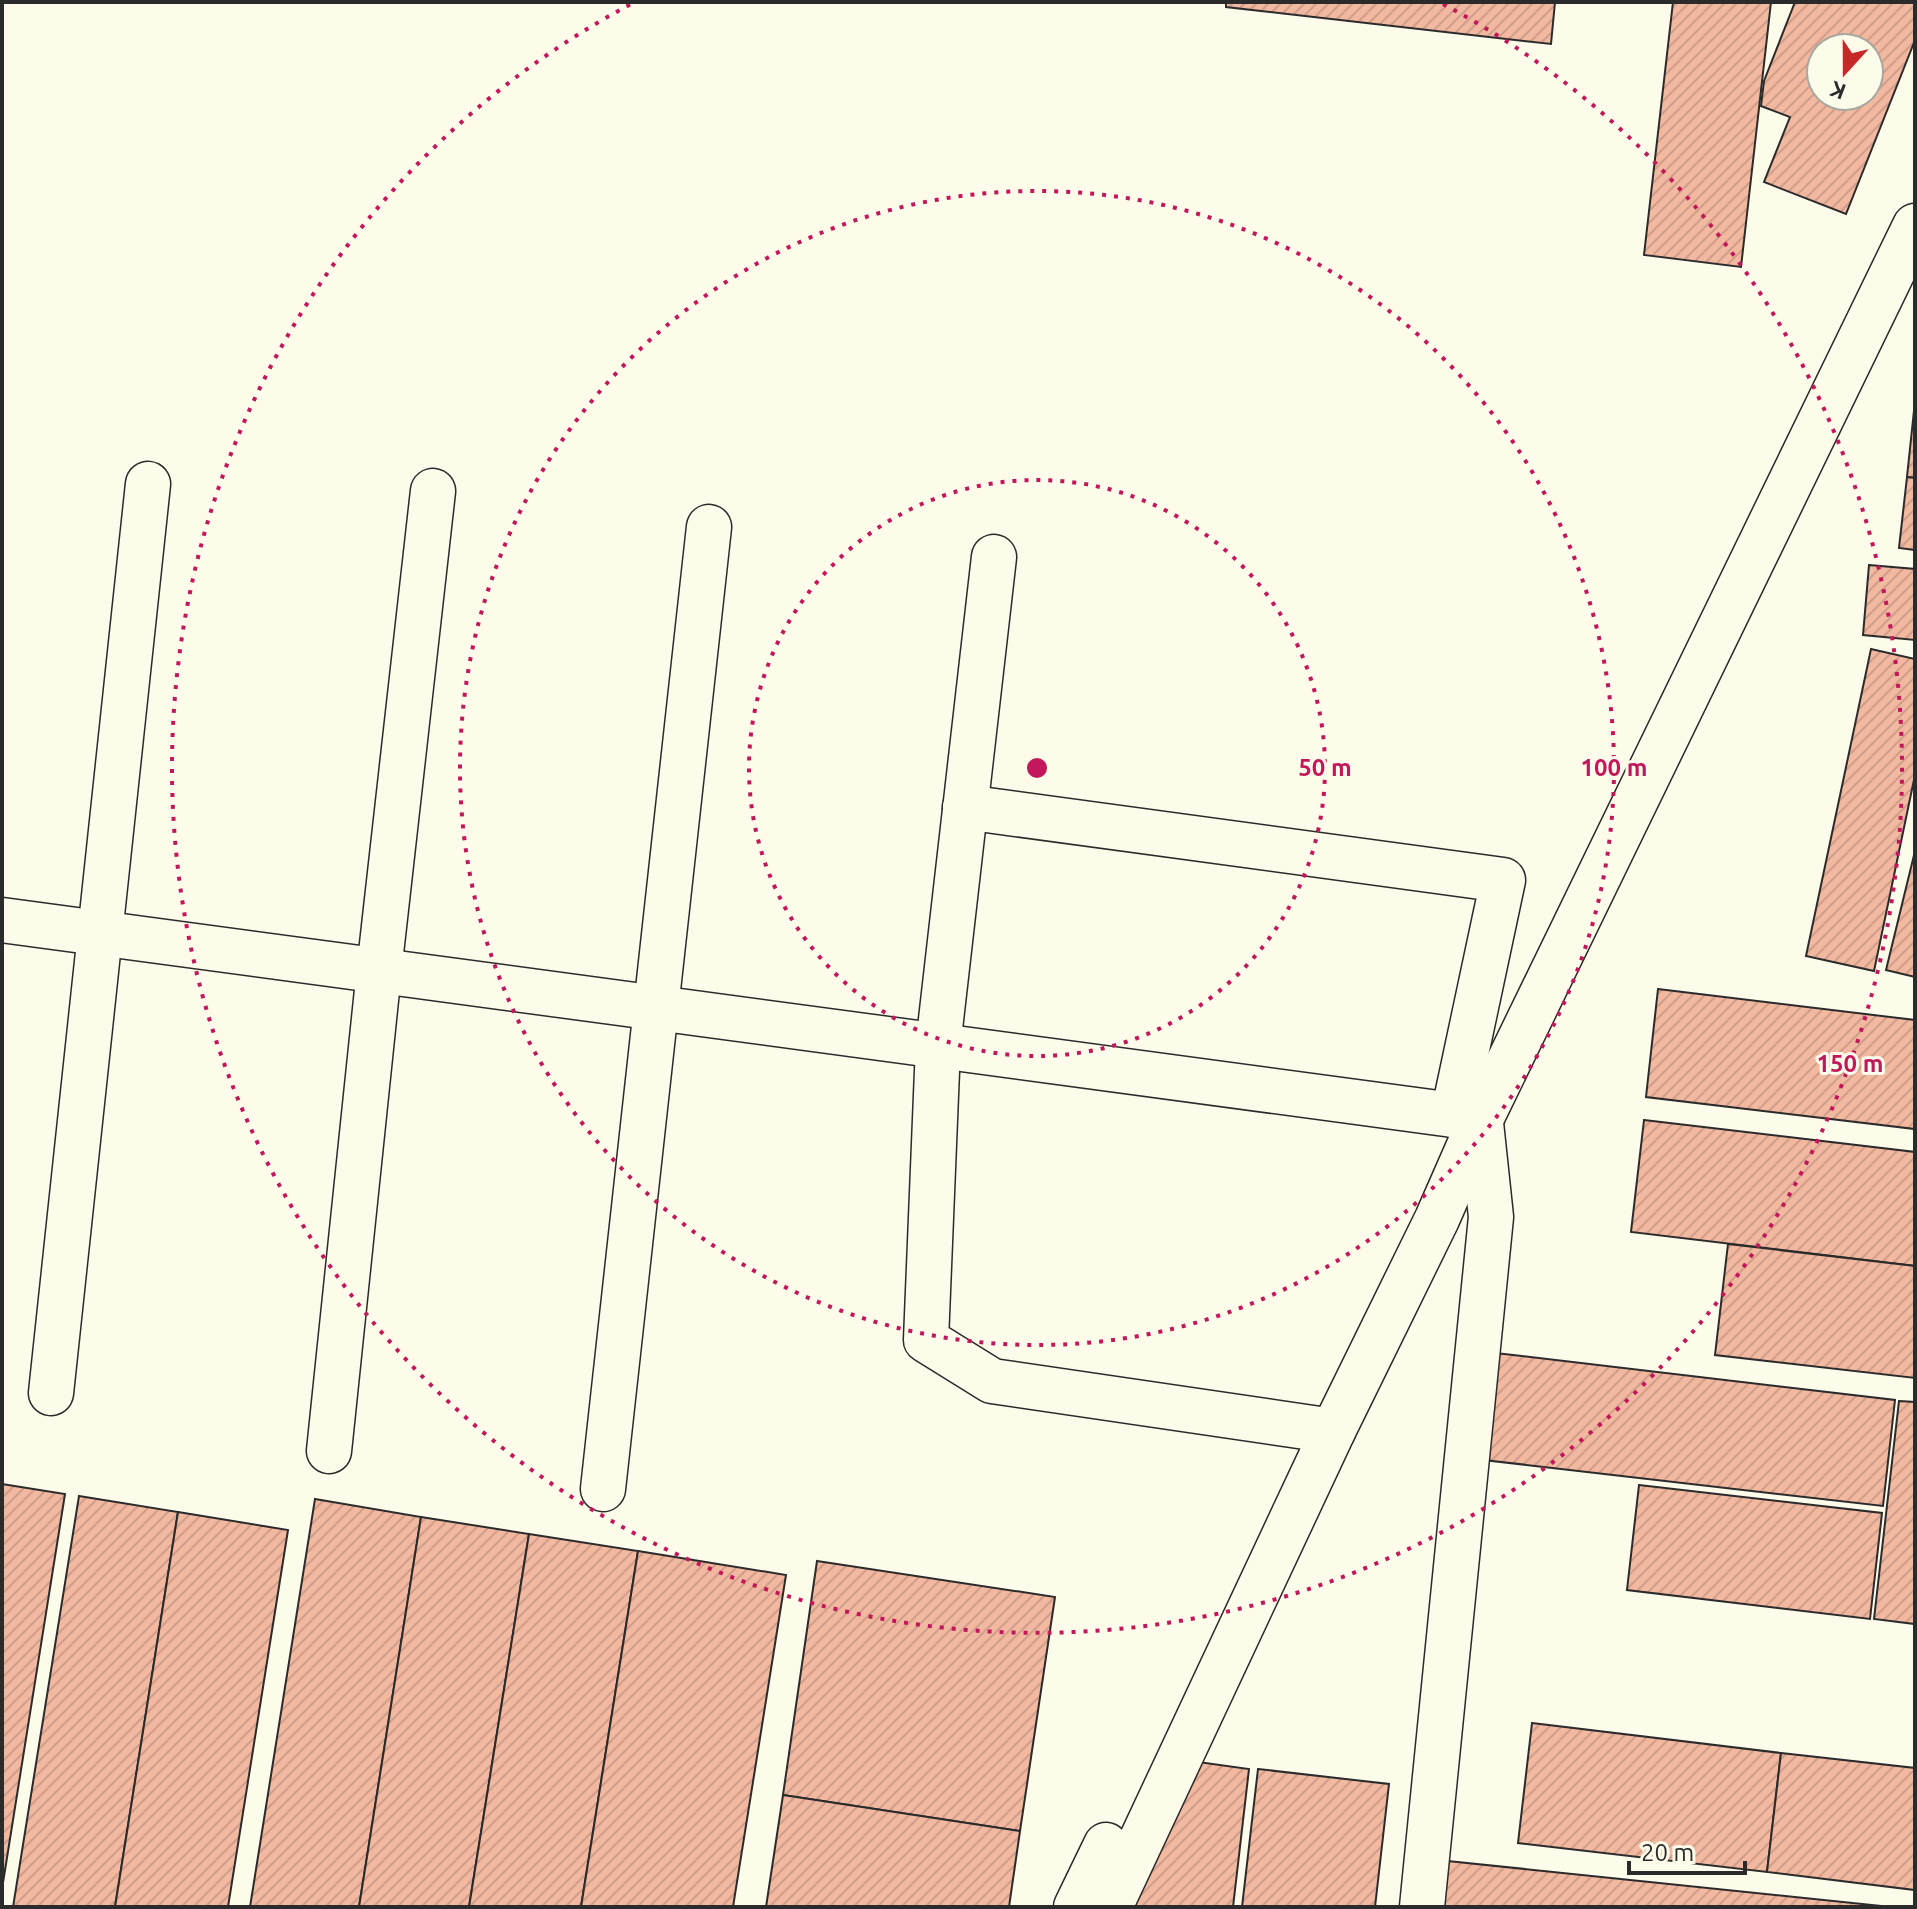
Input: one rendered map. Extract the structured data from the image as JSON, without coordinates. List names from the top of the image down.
{
  "scale_bar": "20 m",
  "north": "bottom",
  "rings": ["50 m", "100 m", "150 m"]
}
